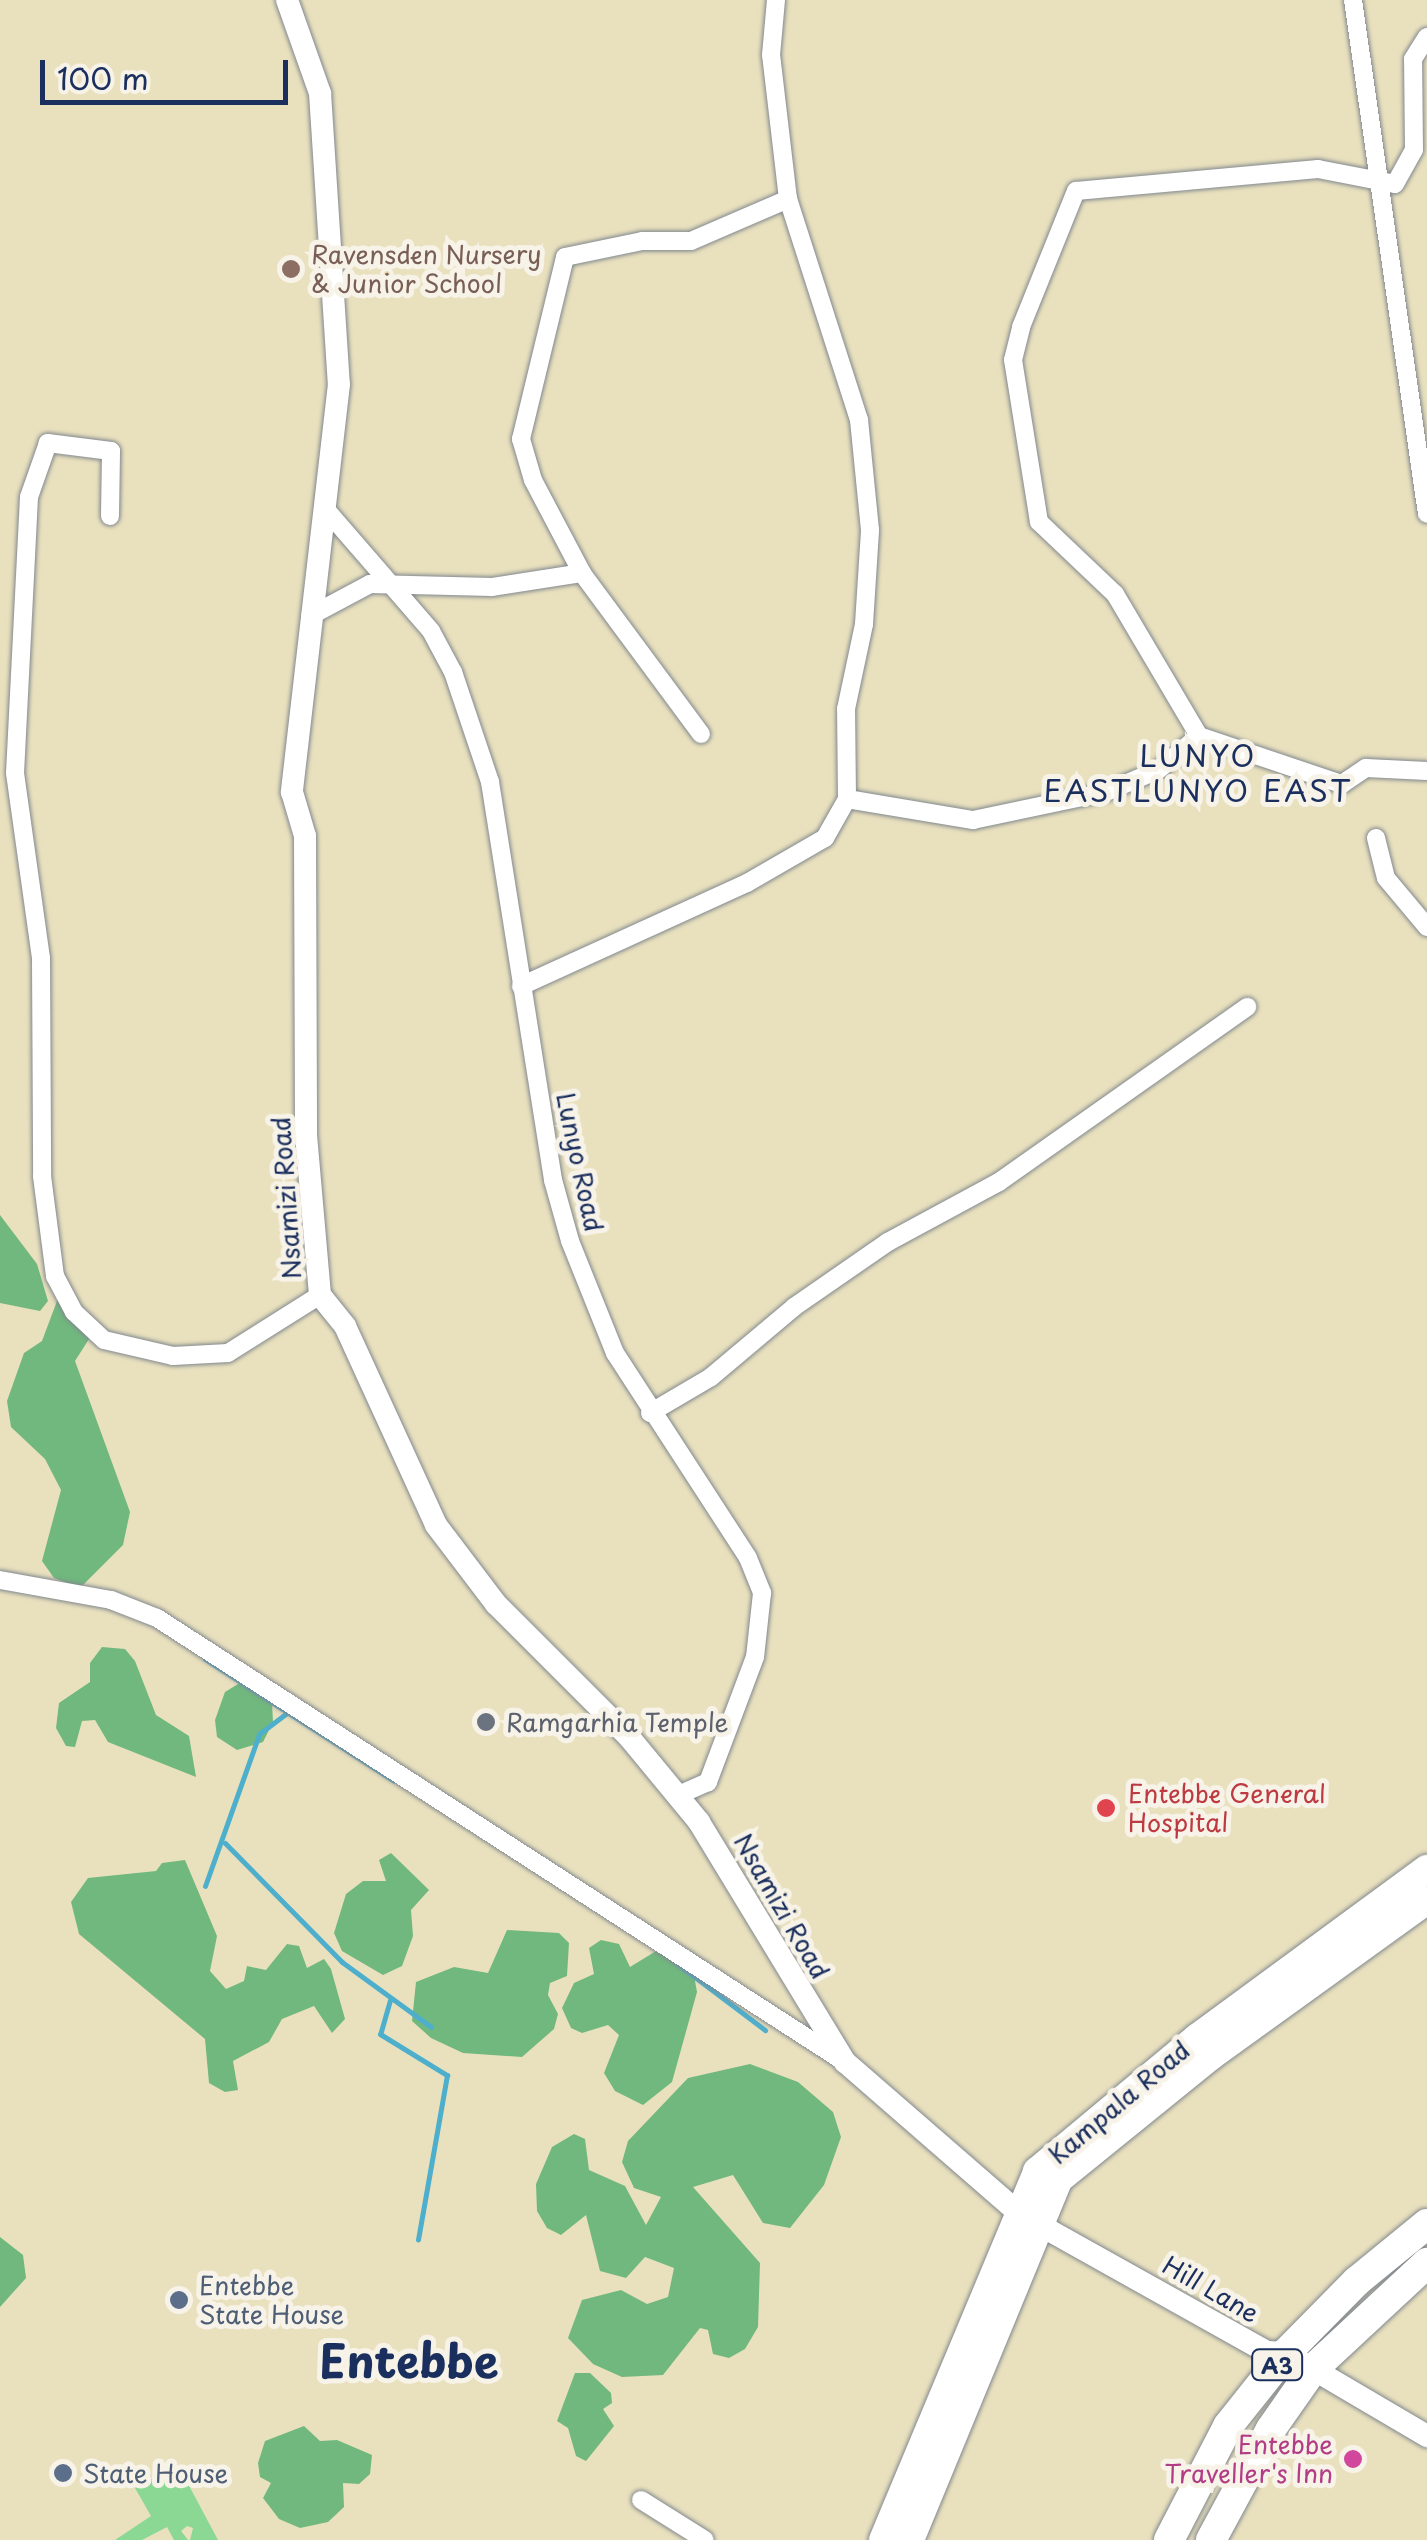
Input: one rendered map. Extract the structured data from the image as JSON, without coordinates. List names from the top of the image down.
{
  "streets": {
    "highway": ["A3"],
    "main road": ["Kampala Road"],
    "street": ["Lunyo Road", "Nsamizi Road", "Hill Lane"]
  },
  "crossings": [
    ["Lunyo Road", "Nsamizi Road"],
    ["Nsamizi Road", "Kampala Road"],
    ["Nsamizi Road", "Hill Lane"],
    ["Kampala Road", "Hill Lane"],
    ["Hill Lane", "A3"]
  ],
  "districts": ["LUNYO EASTLUNYO EAST", "Entebbe"],
  "places": [
    "Ravensden Nursery & Junior School",
    "Ramgarhia Temple",
    "Entebbe General Hospital",
    "Entebbe State House",
    "Entebbe Traveller's Inn",
    "State House"
  ],
  "scale_bar": "100 m"
}
